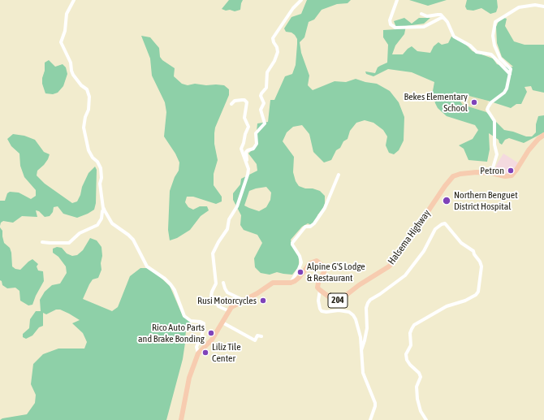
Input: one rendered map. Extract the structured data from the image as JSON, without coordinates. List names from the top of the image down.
{
  "streets": {
    "highway": ["Halsema Highway", "204"]
  },
  "crossings": [
    ["Halsema Highway", "204"]
  ],
  "places": [
    "Bekes Elementary School",
    "Petron",
    "Northern Benguet District Hospital",
    "Alpine G'S Lodge & Restaurant",
    "Rusi Motorcycles",
    "Rico Auto Parts and Brake Bonding",
    "Liliz Tile Center"
  ]
}
